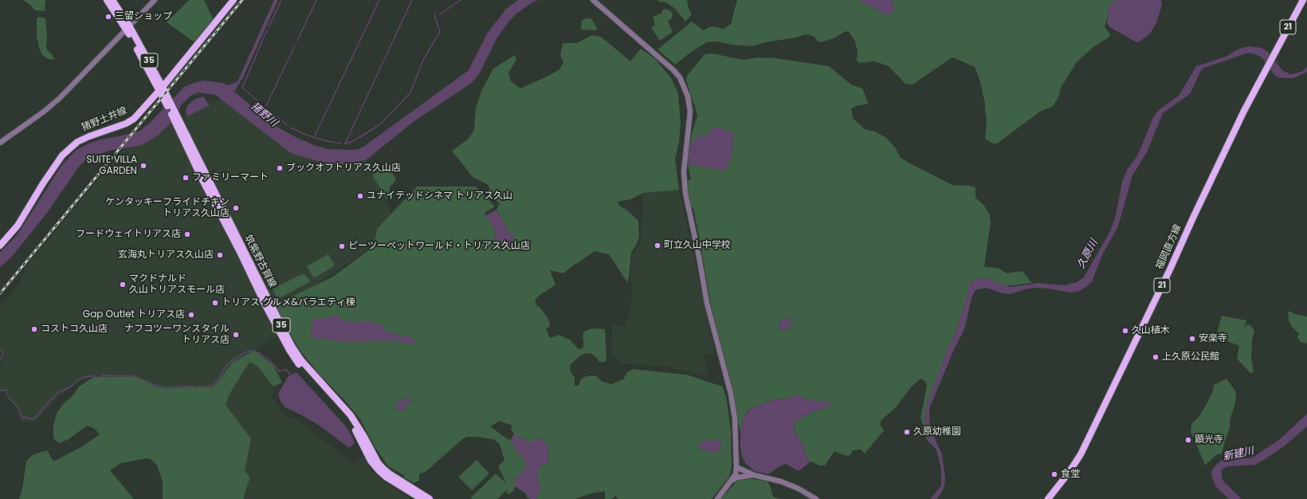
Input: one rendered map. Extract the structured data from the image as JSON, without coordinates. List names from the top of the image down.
{
  "streets": {
    "main road": [
      "21",
      "35",
      "猪野土井線",
      "福岡直方線",
      "筑紫野古賀線"
    ]
  },
  "crossings": [
    ["猪野土井線", "筑紫野古賀線"]
  ],
  "water": ["猪野川", "久原川", "新建川"],
  "places": [
    "三留ショップ",
    "SUITE VILLA GARDEN",
    "ブックオフトリアス久山店",
    "ファミリーマート",
    "ユナイテッドシネマ トリアス久山",
    "ケンタッキーフライドチキン トリアス久山店",
    "フードウェイトリアス店",
    "町立久山中学校",
    "ピーツーペットワールド・トリアス久山店",
    "玄海丸トリアス久山店",
    "マクドナルド 久山トリアスモール店",
    "トリアス グルメ&バラエティ棟",
    "Gap Outlet トリアス店",
    "コストコ久山店",
    "久山植木",
    "ナフコツーワンスタイル トリアス店",
    "安楽寺",
    "上久原公民館",
    "久原幼稚園",
    "顕光寺",
    "食堂"
  ]
}
